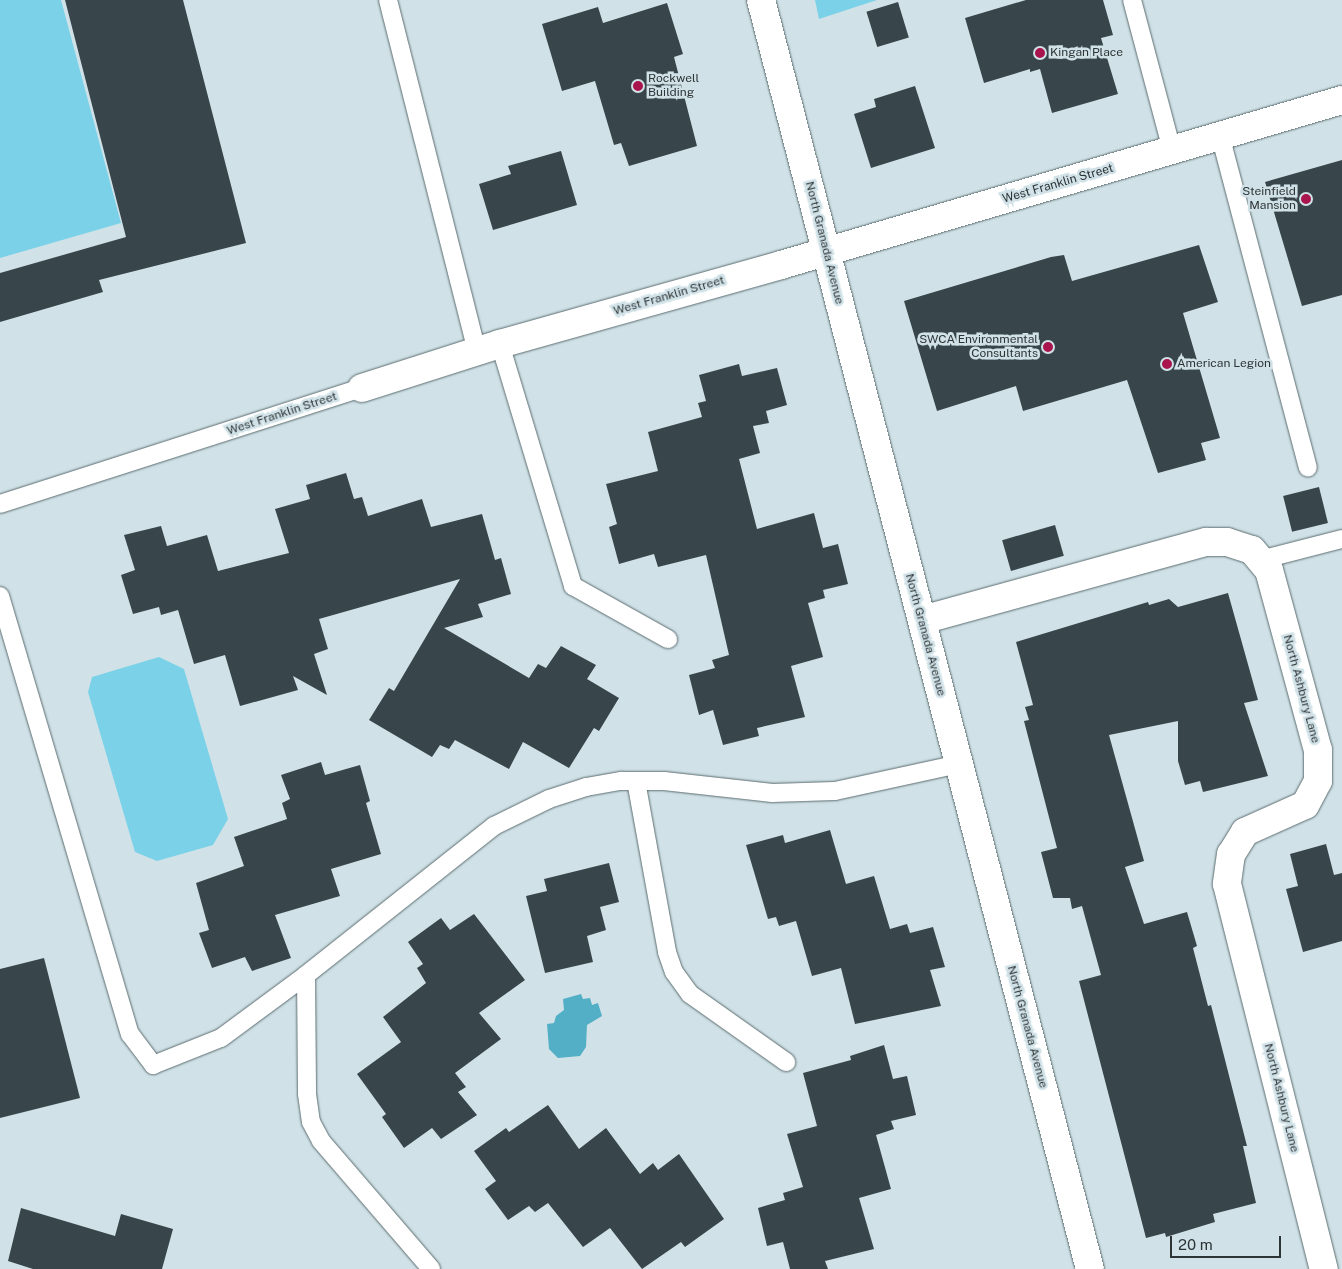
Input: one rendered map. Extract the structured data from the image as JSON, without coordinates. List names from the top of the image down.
{
  "streets": {
    "street": ["West Franklin Street", "North Granada Avenue", "North Ashbury Lane"]
  },
  "crossings": [
    ["West Franklin Street", "North Granada Avenue"],
    ["North Granada Avenue", "North Ashbury Lane"]
  ],
  "places": [
    "Kingan Place",
    "Rockwell Building",
    "Steinfield Mansion",
    "SWCA Environmental Consultants",
    "American Legion"
  ],
  "scale_bar": "20 m"
}
